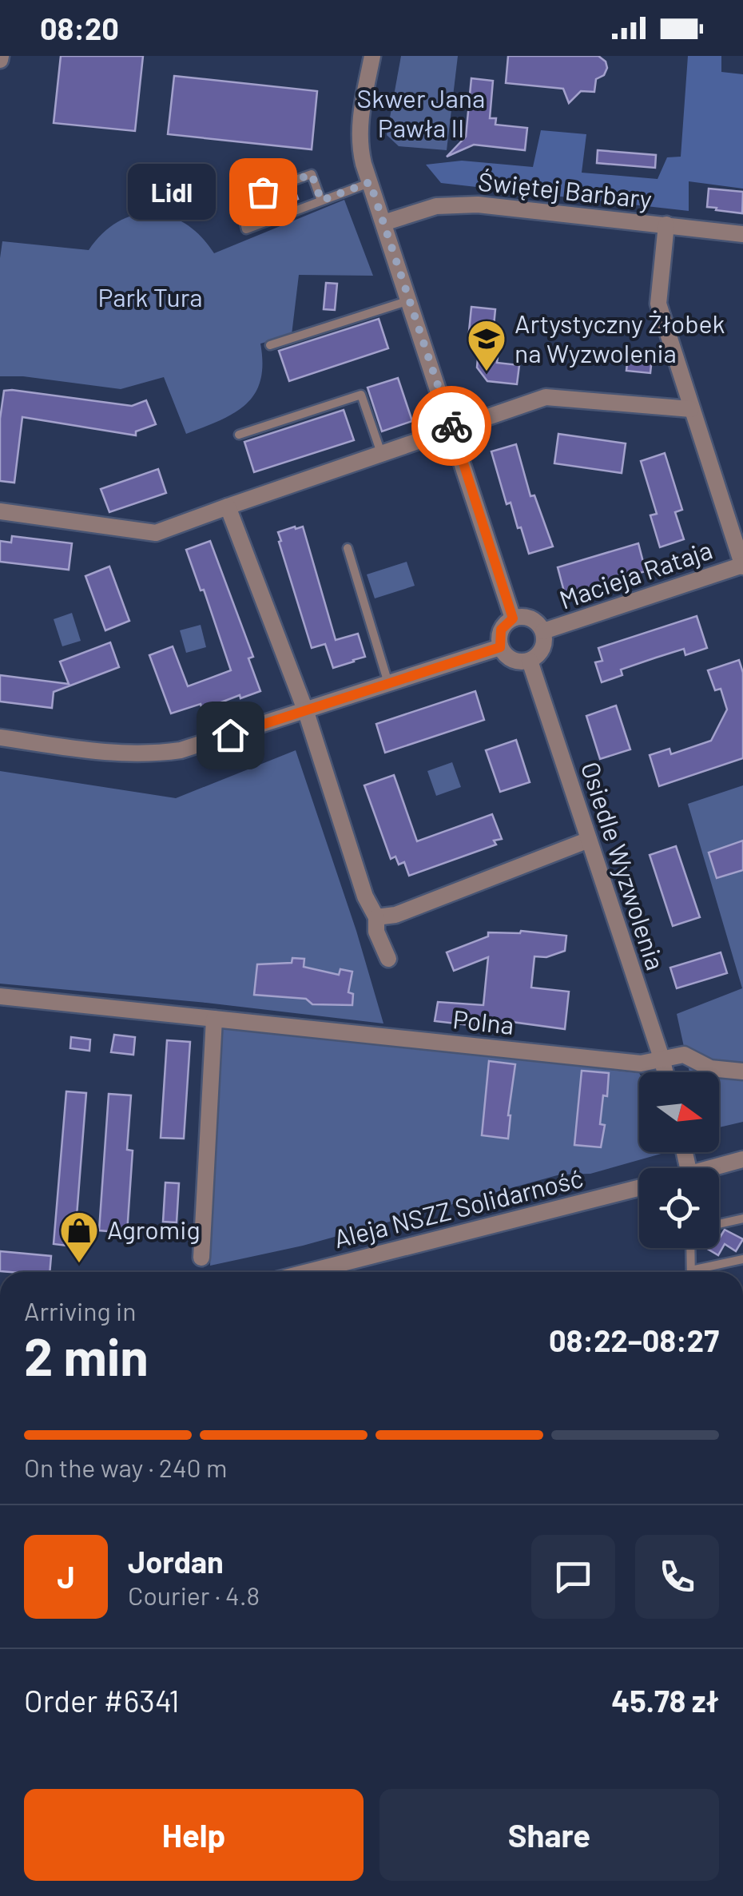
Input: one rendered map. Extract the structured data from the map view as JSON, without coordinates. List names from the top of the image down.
{
  "streets": {
    "street": [
      "Świętej Barbary",
      "Macieja Rataja",
      "Osiedle Wyzwolenia",
      "Polna",
      "Aleja NSZZ Solidarność"
    ]
  },
  "crossings": [
    ["Macieja Rataja", "Osiedle Wyzwolenia"],
    ["Osiedle Wyzwolenia", "Polna"]
  ],
  "parks": ["Skwer Jana Pawła II", "Park Tura"],
  "places": {
    "other": ["Lidl"],
    "school or university": ["Artystyczny Żłobek na Wyzwolenia"],
    "shop": ["Agromig"]
  },
  "north": "right",
  "page": {
    "status": "08:20",
    "bubble": "Lidl",
    "heading": ["2 min", "Arriving in", "08:22–08:27"],
    "panel": [
      "Jordan",
      "Courier · 4.8",
      "Order #6341",
      "45.78 zł"
    ],
    "bar": "On the way · 240 m",
    "round": "J",
    "buttons": ["Help", "Share"]
  }
}
